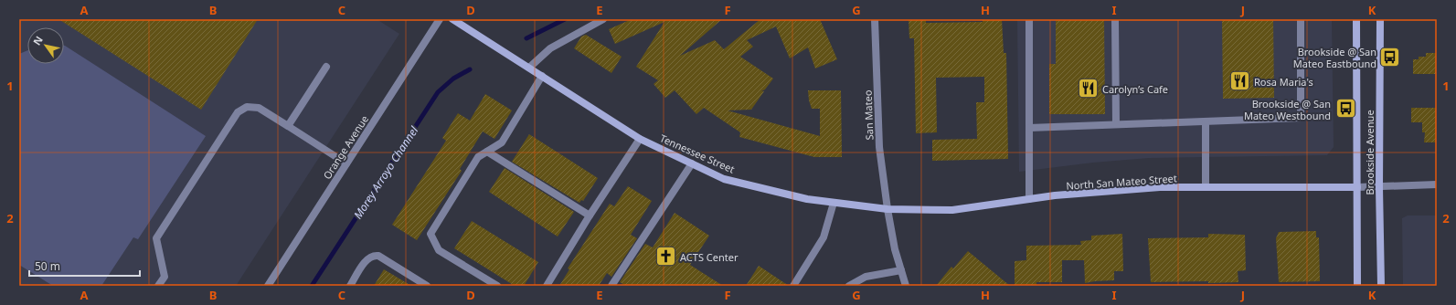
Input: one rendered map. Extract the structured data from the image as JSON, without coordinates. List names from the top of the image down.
{
  "streets": {
    "main road": ["Brookside Avenue", "Tennessee Street", "North San Mateo Street"],
    "street": ["San Mateo", "Orange Avenue"]
  },
  "crossings": [
    ["San Mateo", "Tennessee Street"],
    ["San Mateo", "North San Mateo Street"],
    ["Brookside Avenue", "North San Mateo Street"],
    ["Tennessee Street", "North San Mateo Street"]
  ],
  "water": ["Morey Arroyo Channel"],
  "places": {
    "bus stop": ["Brookside @ San Mateo Eastbound", "Brookside @ San Mateo Westbound"],
    "restaurant": ["Rosa Maria's", "Carolyn’s Cafe"],
    "church": ["ACTS Center"]
  },
  "scale_bar": "50 m",
  "north": "top left",
  "grid": {
    "columns": [
      "A",
      "B",
      "C",
      "D",
      "E",
      "F",
      "G",
      "H",
      "I",
      "J",
      "K"
    ],
    "rows": ["1", "2"]
  }
}
